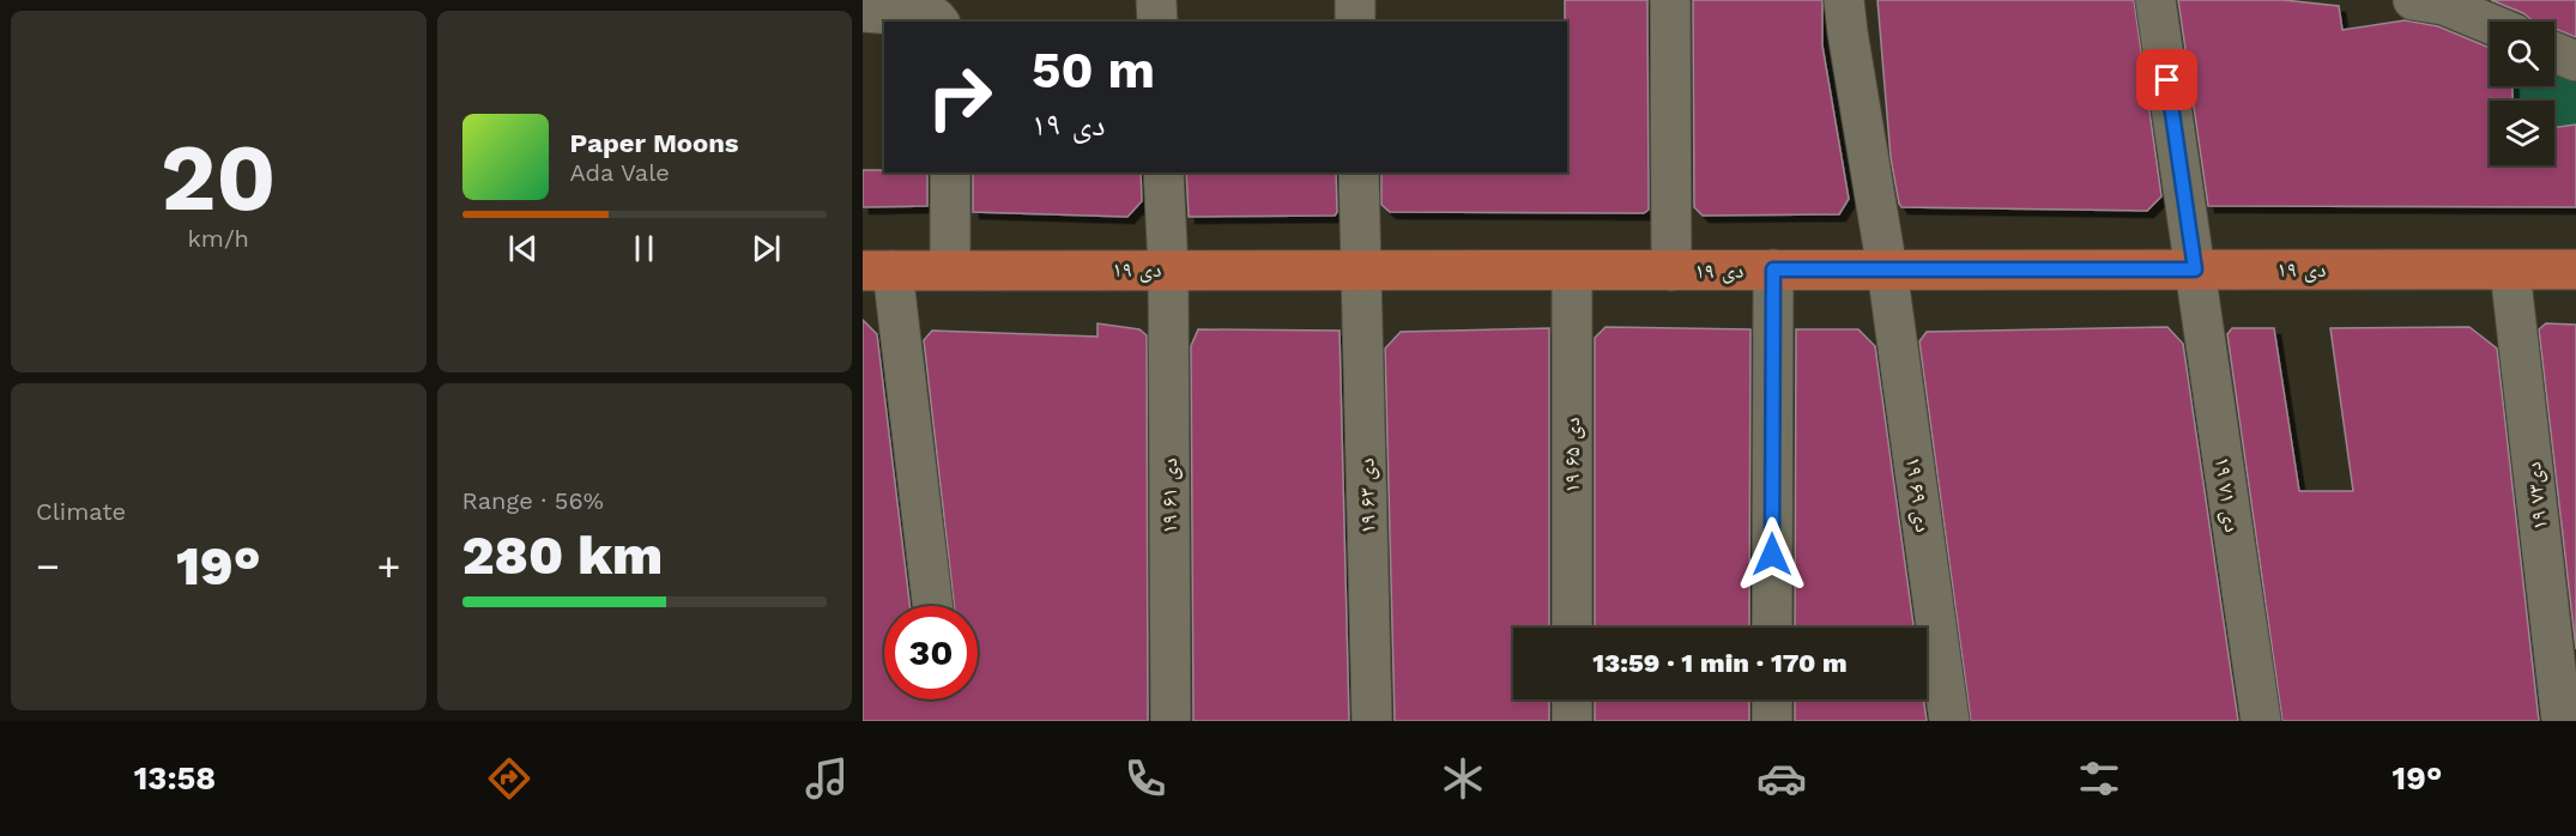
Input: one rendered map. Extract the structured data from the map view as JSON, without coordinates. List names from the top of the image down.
{
  "streets": {
    "main road": ["۱۹ دی"],
    "street": [
      "۱۹ دی ۶۵",
      "۱۹ دی ۶۹",
      "۱۹ دی ۷۱",
      "۱۹ دی ۶۱",
      "۱۹ دی ۶۳",
      "۱۹ دی۷۳"
    ]
  },
  "crossings": [
    ["۱۹ دی", "۱۹ دی ۶۵"],
    ["۱۹ دی", "۱۹ دی ۶۹"],
    ["۱۹ دی", "۱۹ دی ۷۱"],
    ["۱۹ دی", "۱۹ دی ۶۱"],
    ["۱۹ دی", "۱۹ دی ۶۳"],
    ["۱۹ دی", "۱۹ دی۷۳"]
  ],
  "page": {
    "tile": [
      ["20", "km/h"],
      "Climate",
      ["Range · 56%", "280 km"]
    ],
    "turn": ["50 m", "۱۹ دی"],
    "song": ["Paper Moons", "Ada Vale"],
    "heat": ["−", "19°", "+"],
    "limit": "30",
    "trip": "13:59 · 1 min · 170 m",
    "tabs": ["13:58", "19°"]
  }
}
